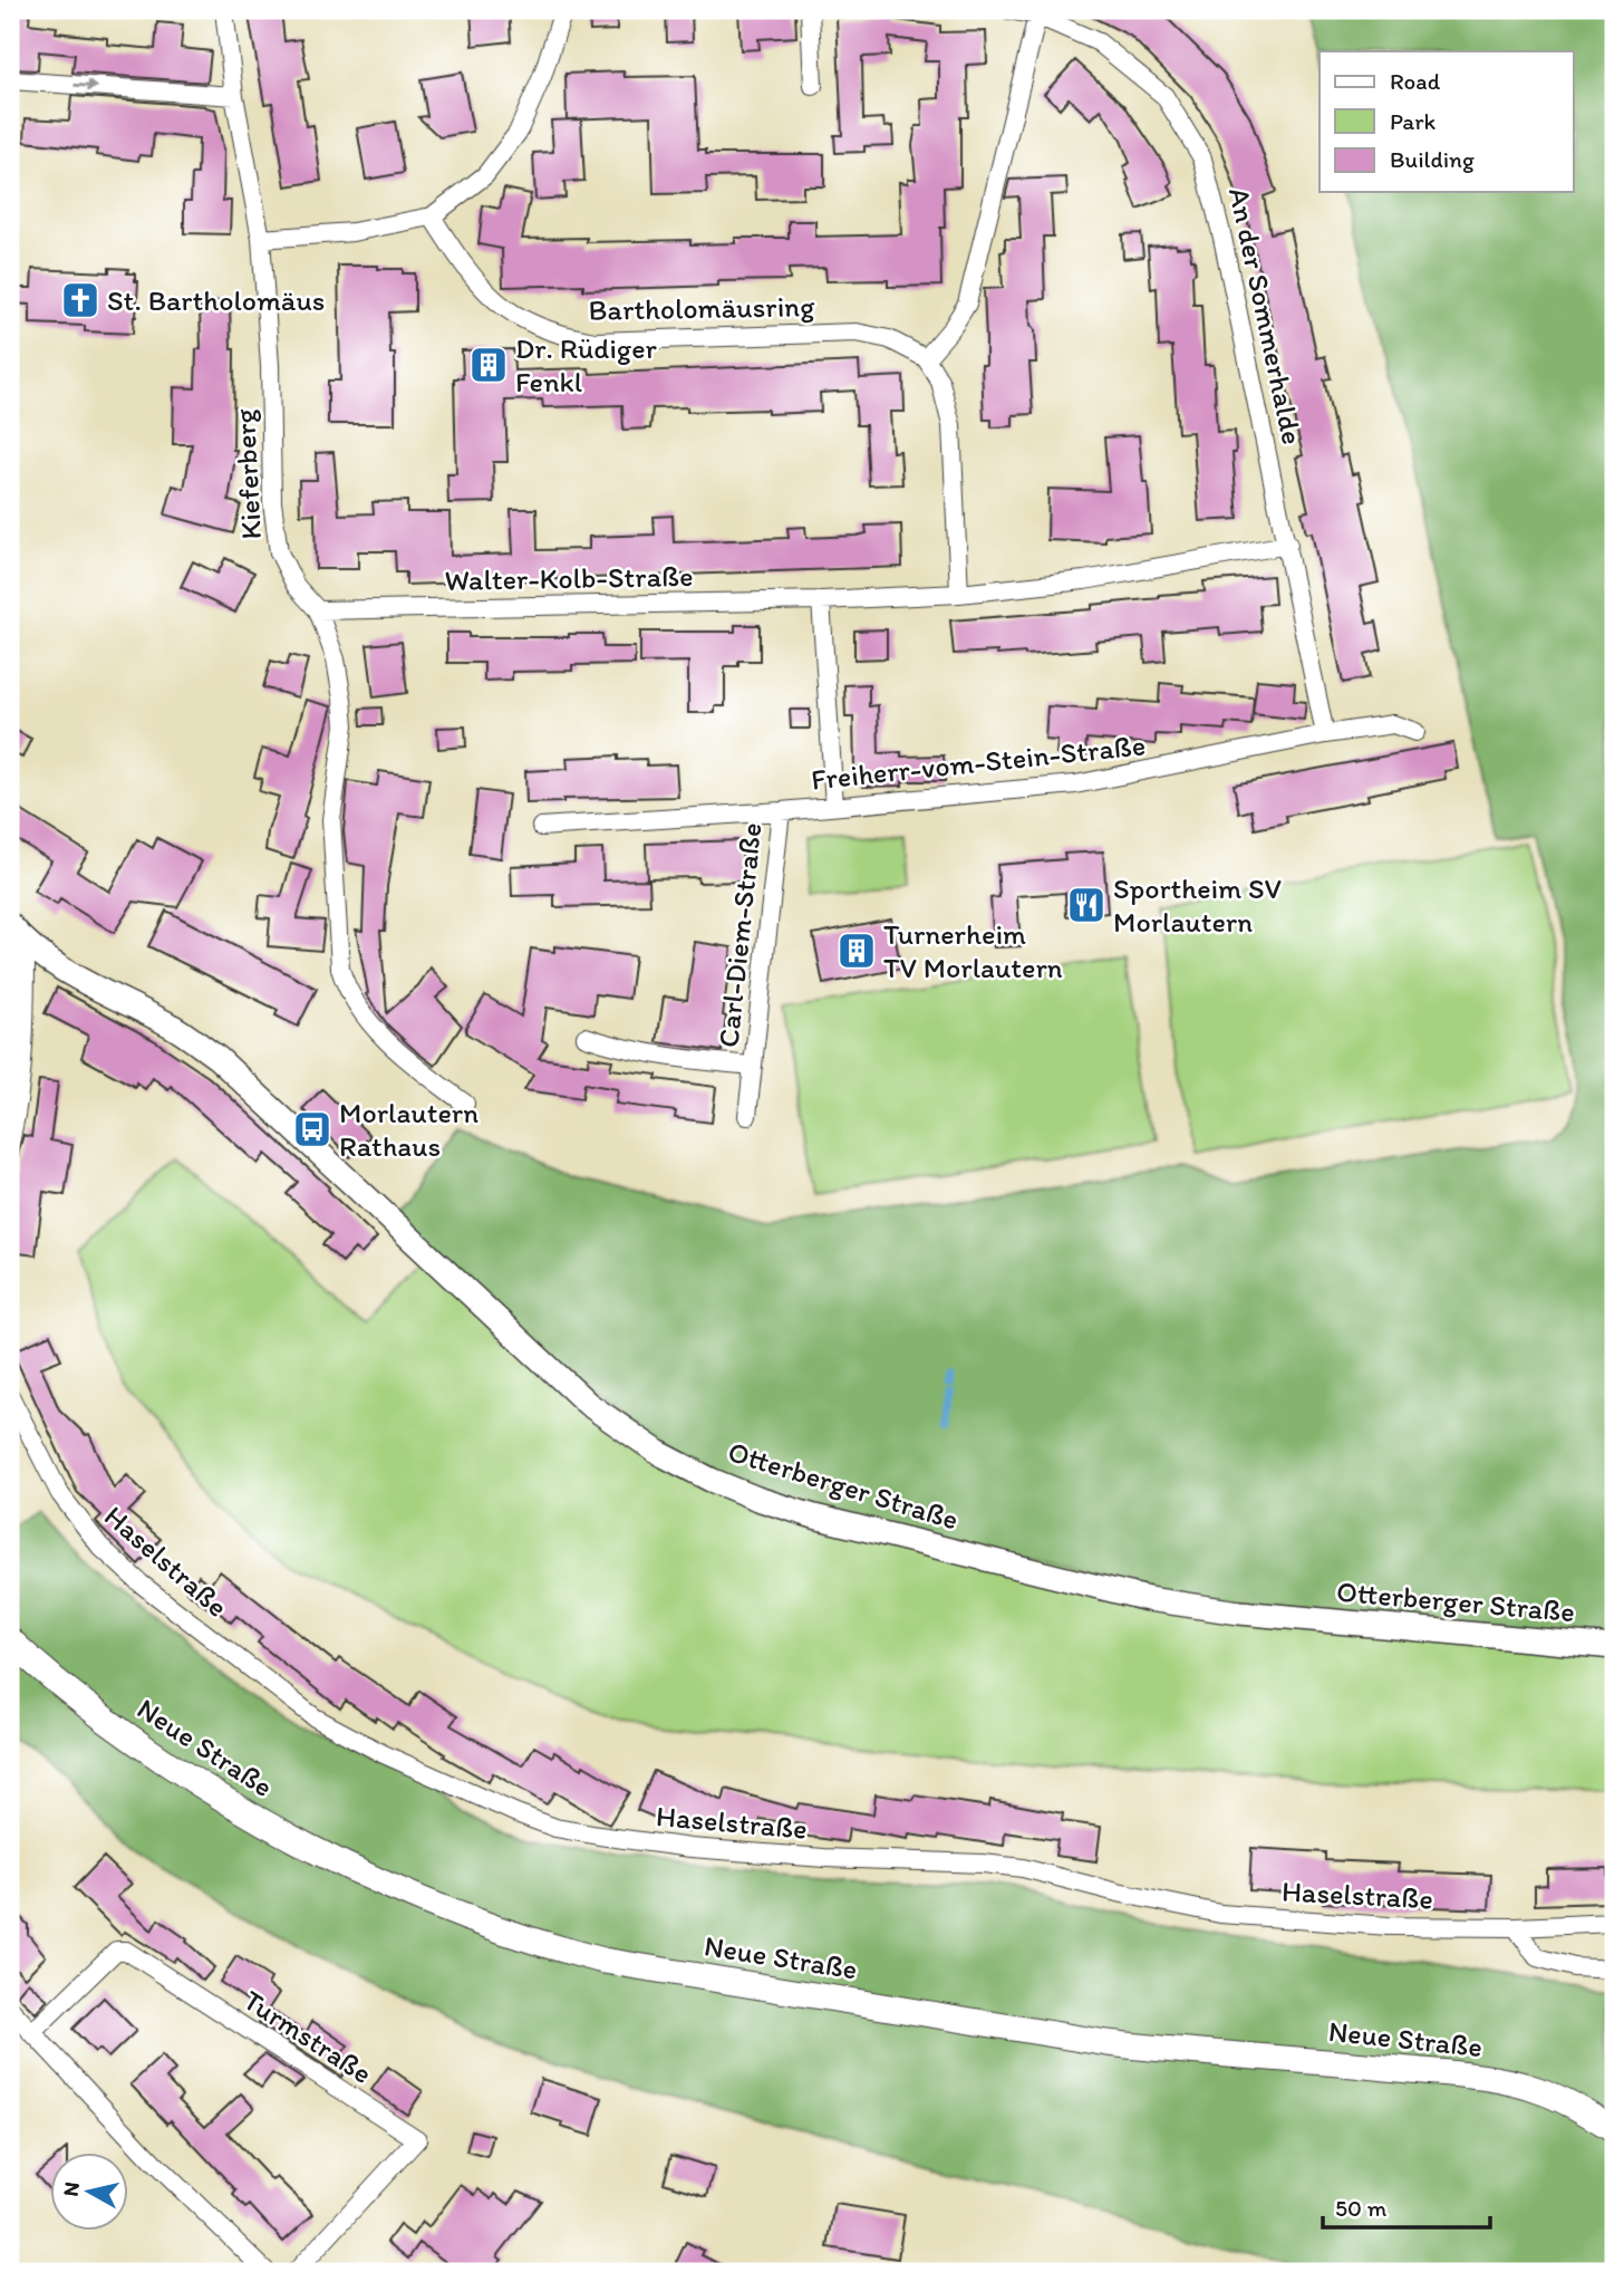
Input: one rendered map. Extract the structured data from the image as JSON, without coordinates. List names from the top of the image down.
{
  "streets": {
    "main road": ["Neue Straße"],
    "street": [
      "Bartholomäusring",
      "An der Sommerhalde",
      "Kieferberg",
      "Walter-Kolb-Straße",
      "Freiherr-vom-Stein-Straße",
      "Carl-Diem-Straße",
      "Otterberger Straße",
      "Haselstraße",
      "Turmstraße"
    ]
  },
  "crossings": [
    ["An der Sommerhalde", "Walter-Kolb-Straße"],
    ["An der Sommerhalde", "Freiherr-vom-Stein-Straße"],
    ["Kieferberg", "Walter-Kolb-Straße"],
    ["Freiherr-vom-Stein-Straße", "Carl-Diem-Straße"]
  ],
  "places": {
    "church": ["St. Bartholomäus"],
    "building": ["Dr. Rüdiger Fenkl", "Turnerheim TV Morlautern"],
    "restaurant": ["Sportheim SV Morlautern"],
    "bus stop": ["Morlautern Rathaus"]
  },
  "legend": ["Road", "Park", "Building"],
  "scale_bar": "50 m",
  "north": "left"
}
